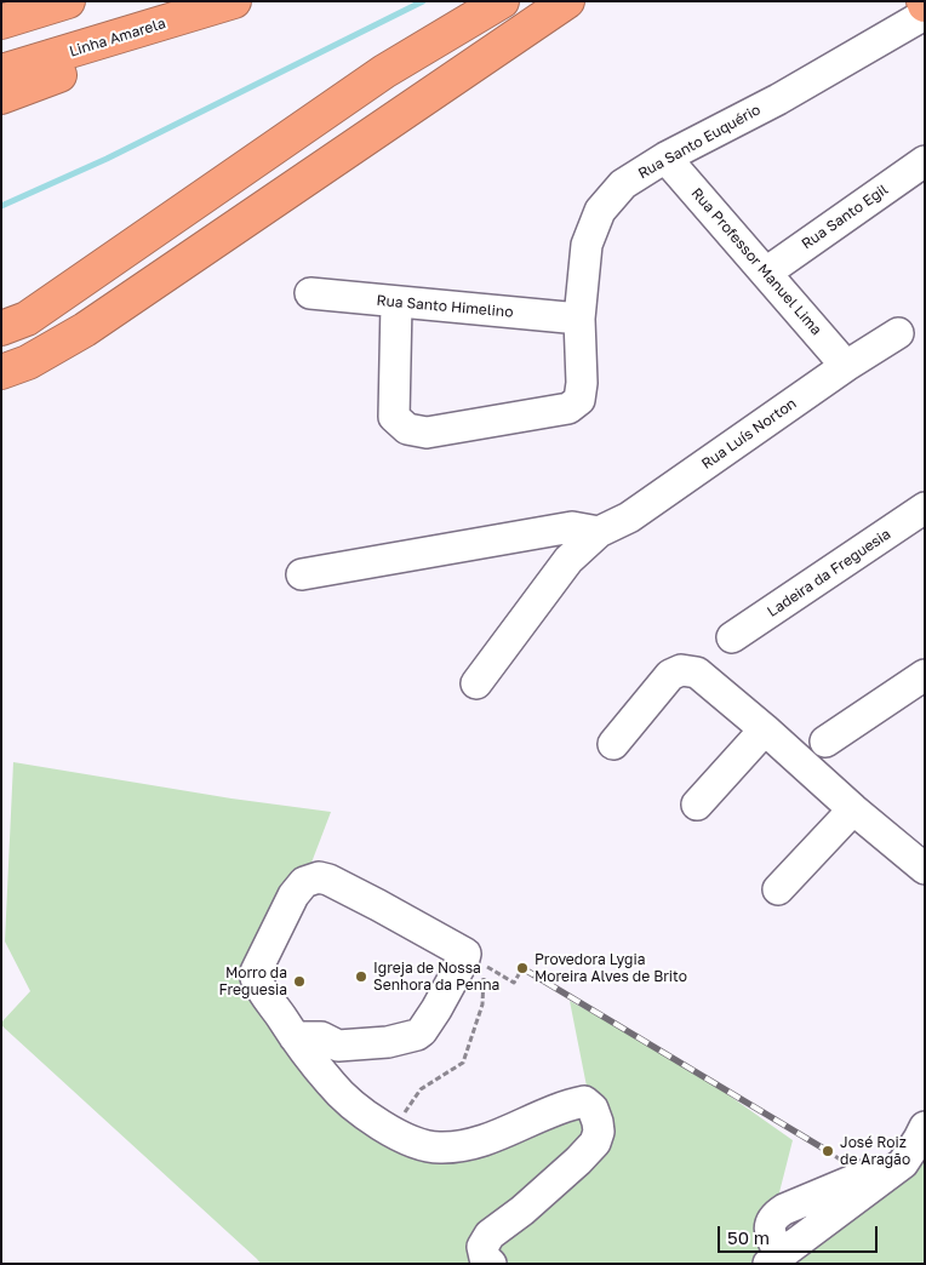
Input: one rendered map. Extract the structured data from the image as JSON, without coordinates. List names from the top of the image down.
{
  "streets": {
    "highway": ["Linha Amarela"],
    "street": [
      "Rua Santo Euquério",
      "Rua Santo Egil",
      "Rua Professor Manuel Lima",
      "Rua Santo Himelino",
      "Rua Luís Norton",
      "Ladeira da Freguesia"
    ]
  },
  "crossings": [
    ["Rua Santo Euquério", "Rua Professor Manuel Lima"],
    ["Rua Santo Euquério", "Rua Santo Himelino"],
    ["Rua Santo Egil", "Rua Professor Manuel Lima"],
    ["Rua Professor Manuel Lima", "Rua Luís Norton"]
  ],
  "places": [
    "Provedora Lygia Moreira Alves de Brito",
    "Igreja de Nossa Senhora da Penna",
    "Morro da Freguesia",
    "José Roiz de Aragão"
  ],
  "scale_bar": "50 m"
}
